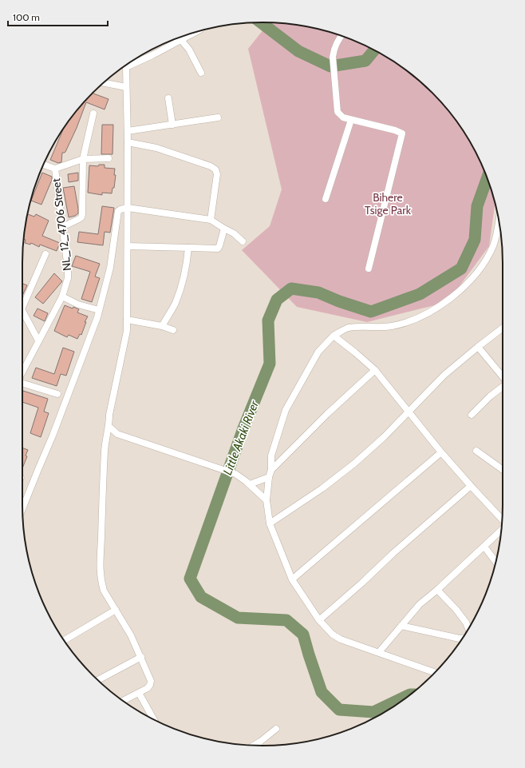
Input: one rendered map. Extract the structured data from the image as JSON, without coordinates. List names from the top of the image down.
{
  "streets": {
    "street": ["NL_12_4706 Street"]
  },
  "water": ["Little Akaki River"],
  "parks": ["Bihere Tsige Park"],
  "scale_bar": "100 m"
}
